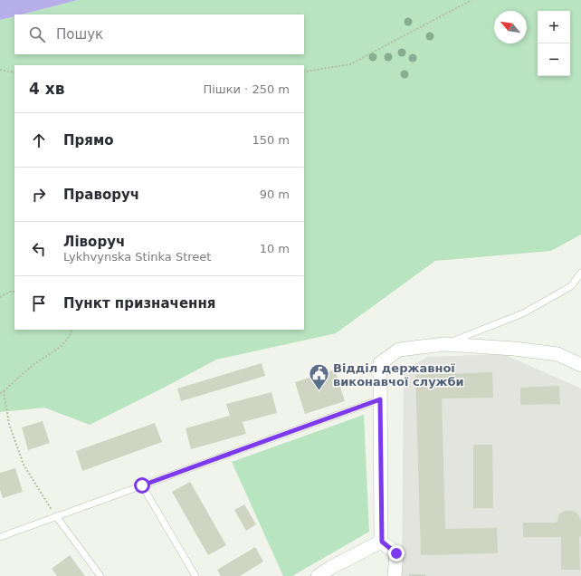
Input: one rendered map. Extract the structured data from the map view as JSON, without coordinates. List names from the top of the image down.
{
  "places": {
    "public building": ["Відділ державної виконавчої служби"]
  },
  "north": "top left",
  "page": {
    "map_buttons": ["+", "−"],
    "search": "Пошук",
    "heading": ["4 хв", "Пішки · 250 m"],
    "list": [
      ["Прямо", "150 m"],
      ["Праворуч", "90 m"],
      ["Ліворуч", "Lykhvynska Stinka Street", "10 m"],
      "Пункт призначення"
    ]
  }
}
